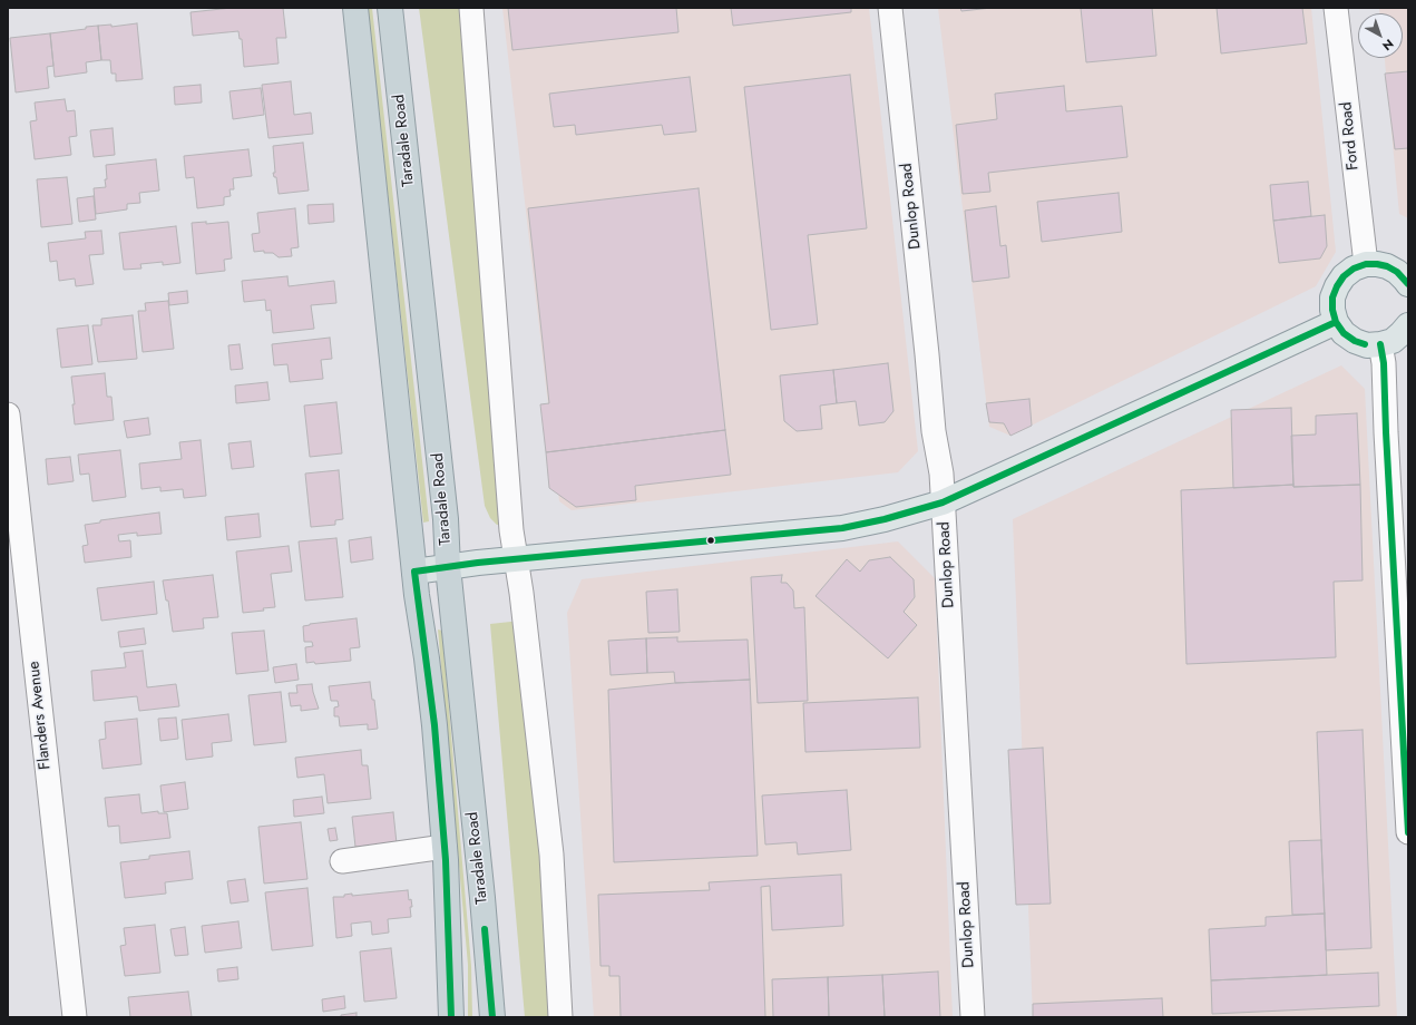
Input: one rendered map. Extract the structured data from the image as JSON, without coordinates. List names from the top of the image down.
{
  "streets": {
    "highway": ["Taradale Road"],
    "street": ["Ford Road", "Dunlop Road", "Flanders Avenue"]
  },
  "north": "bottom right"
}
